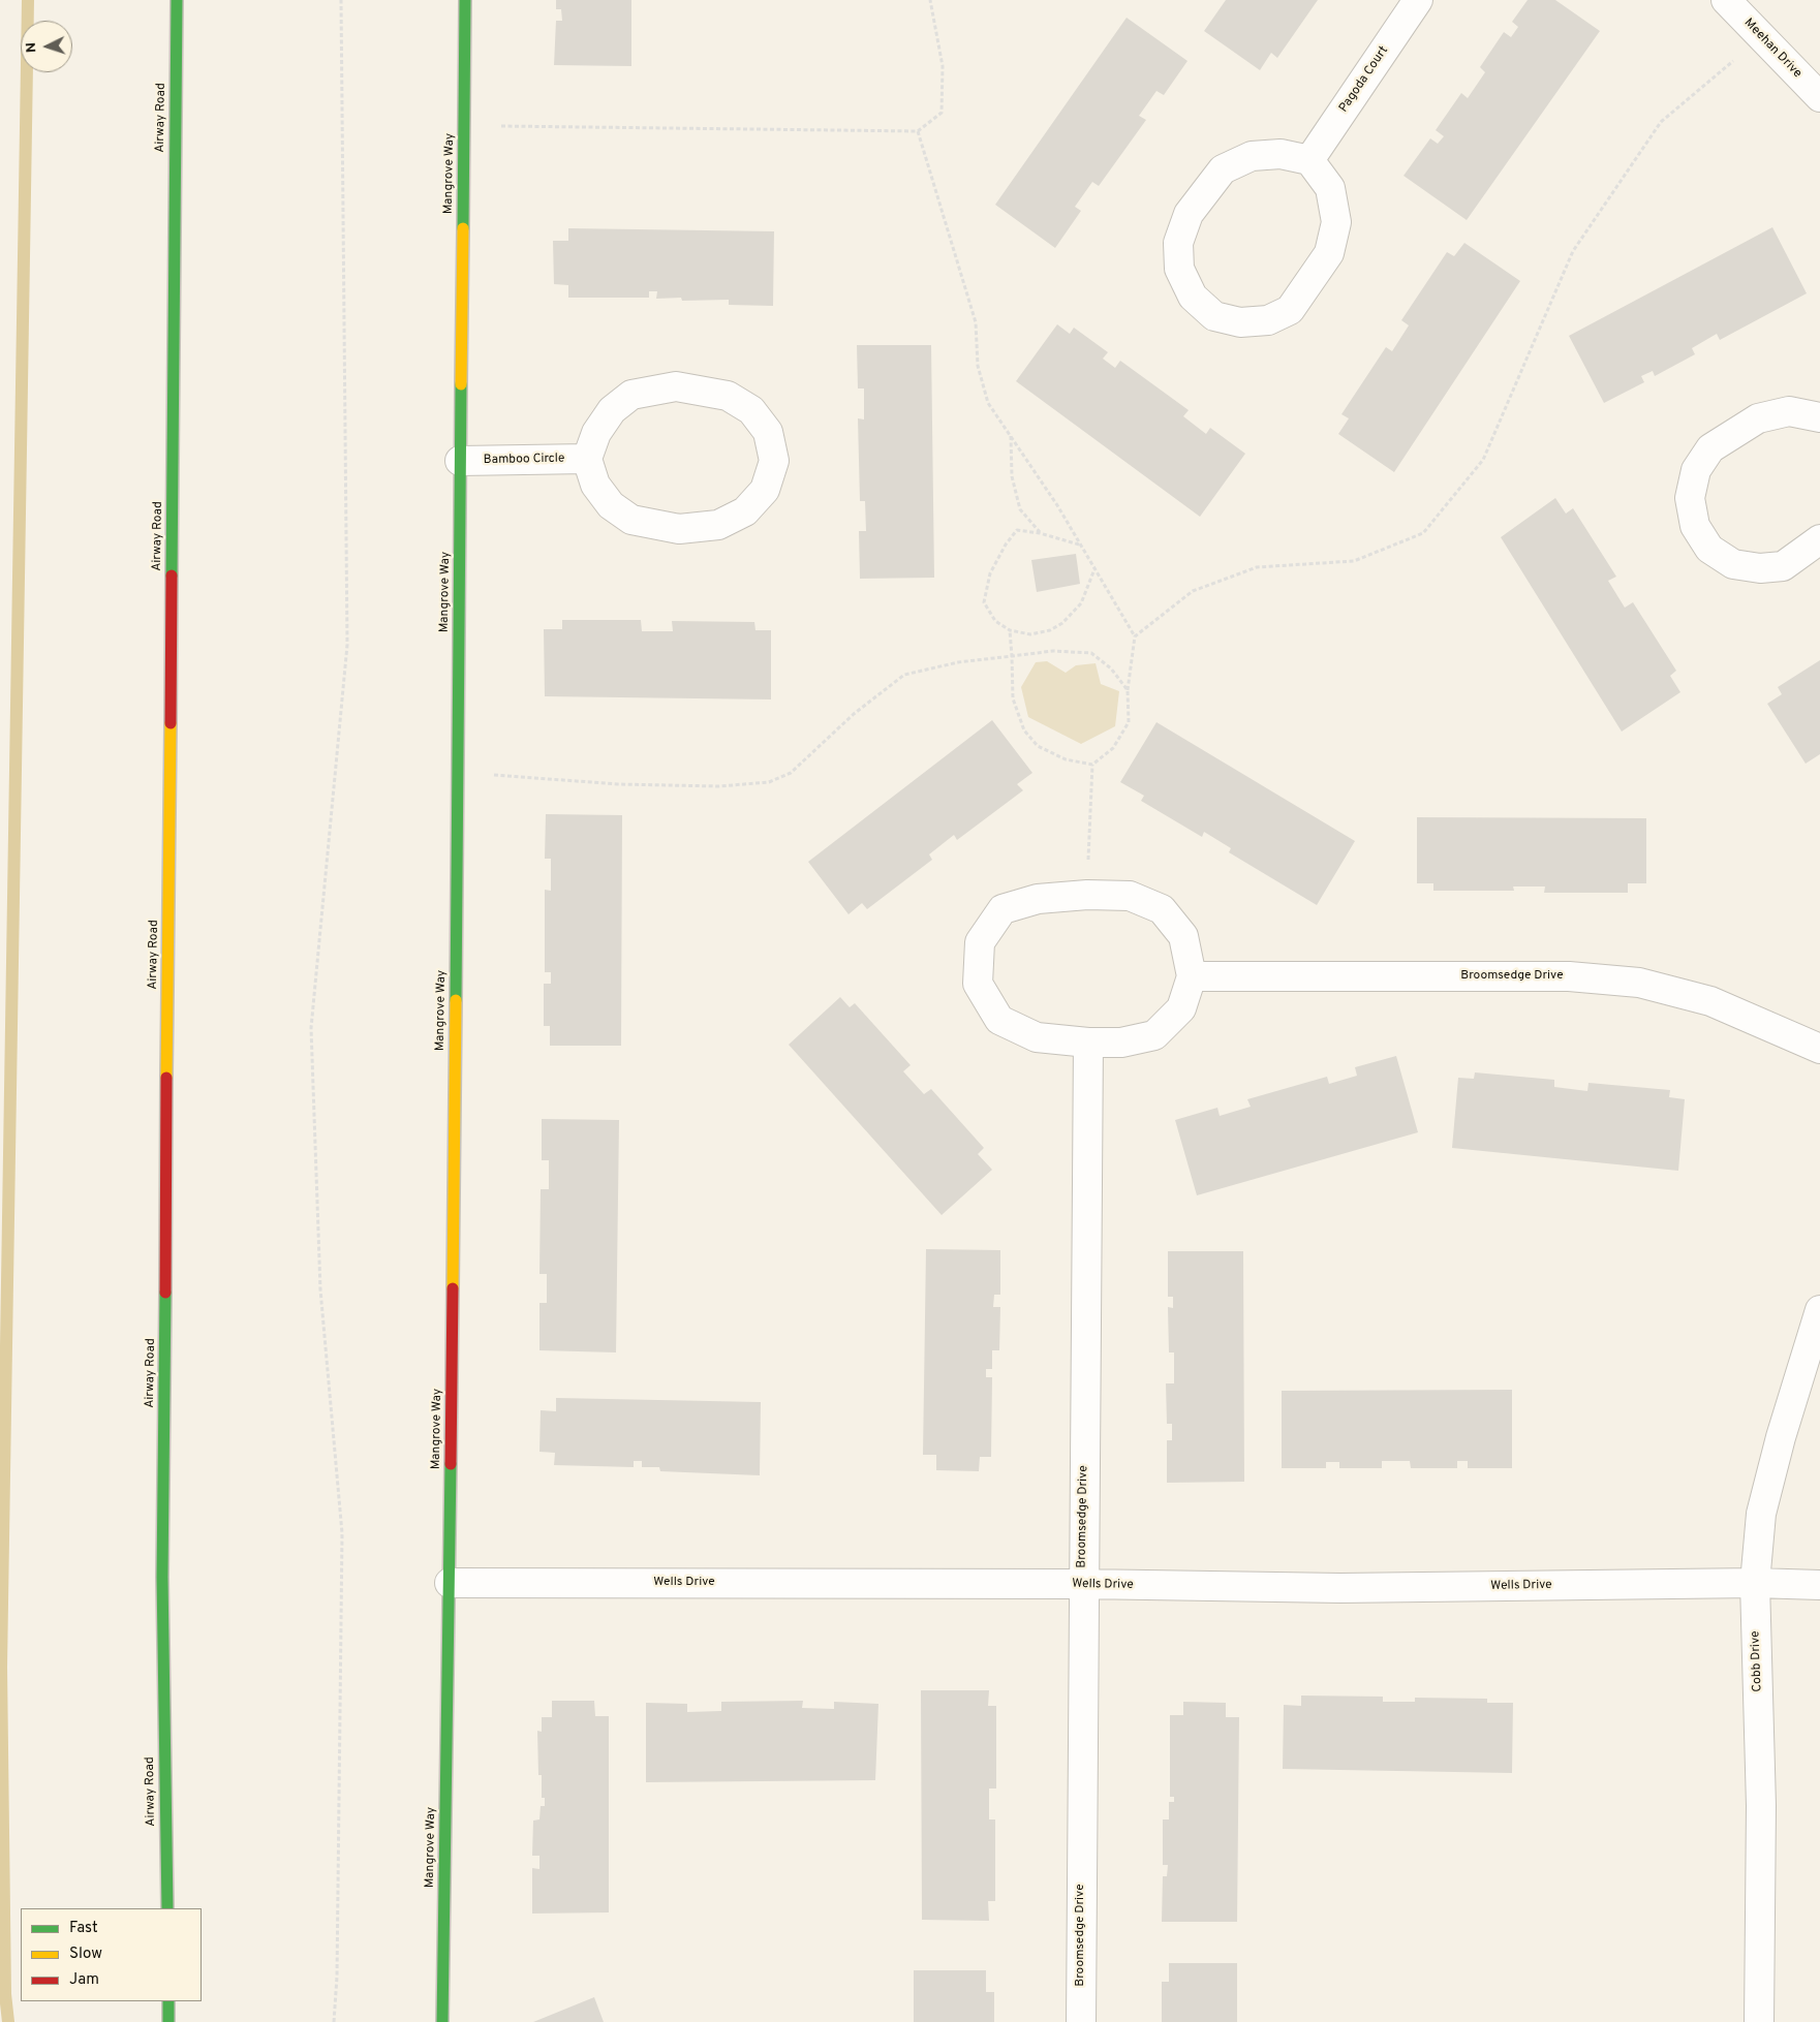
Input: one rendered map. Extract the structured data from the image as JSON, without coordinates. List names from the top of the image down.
{
  "streets": {
    "street": [
      "Meehan Drive",
      "Pagoda Court",
      "Airway Road",
      "Mangrove Way",
      "Bamboo Circle",
      "Broomsedge Drive",
      "Wells Drive",
      "Cobb Drive"
    ]
  },
  "crossings": [
    ["Mangrove Way", "Bamboo Circle"],
    ["Mangrove Way", "Wells Drive"],
    ["Broomsedge Drive", "Wells Drive"],
    ["Wells Drive", "Cobb Drive"]
  ],
  "legend": ["Fast", "Slow", "Jam"],
  "north": "left"
}
